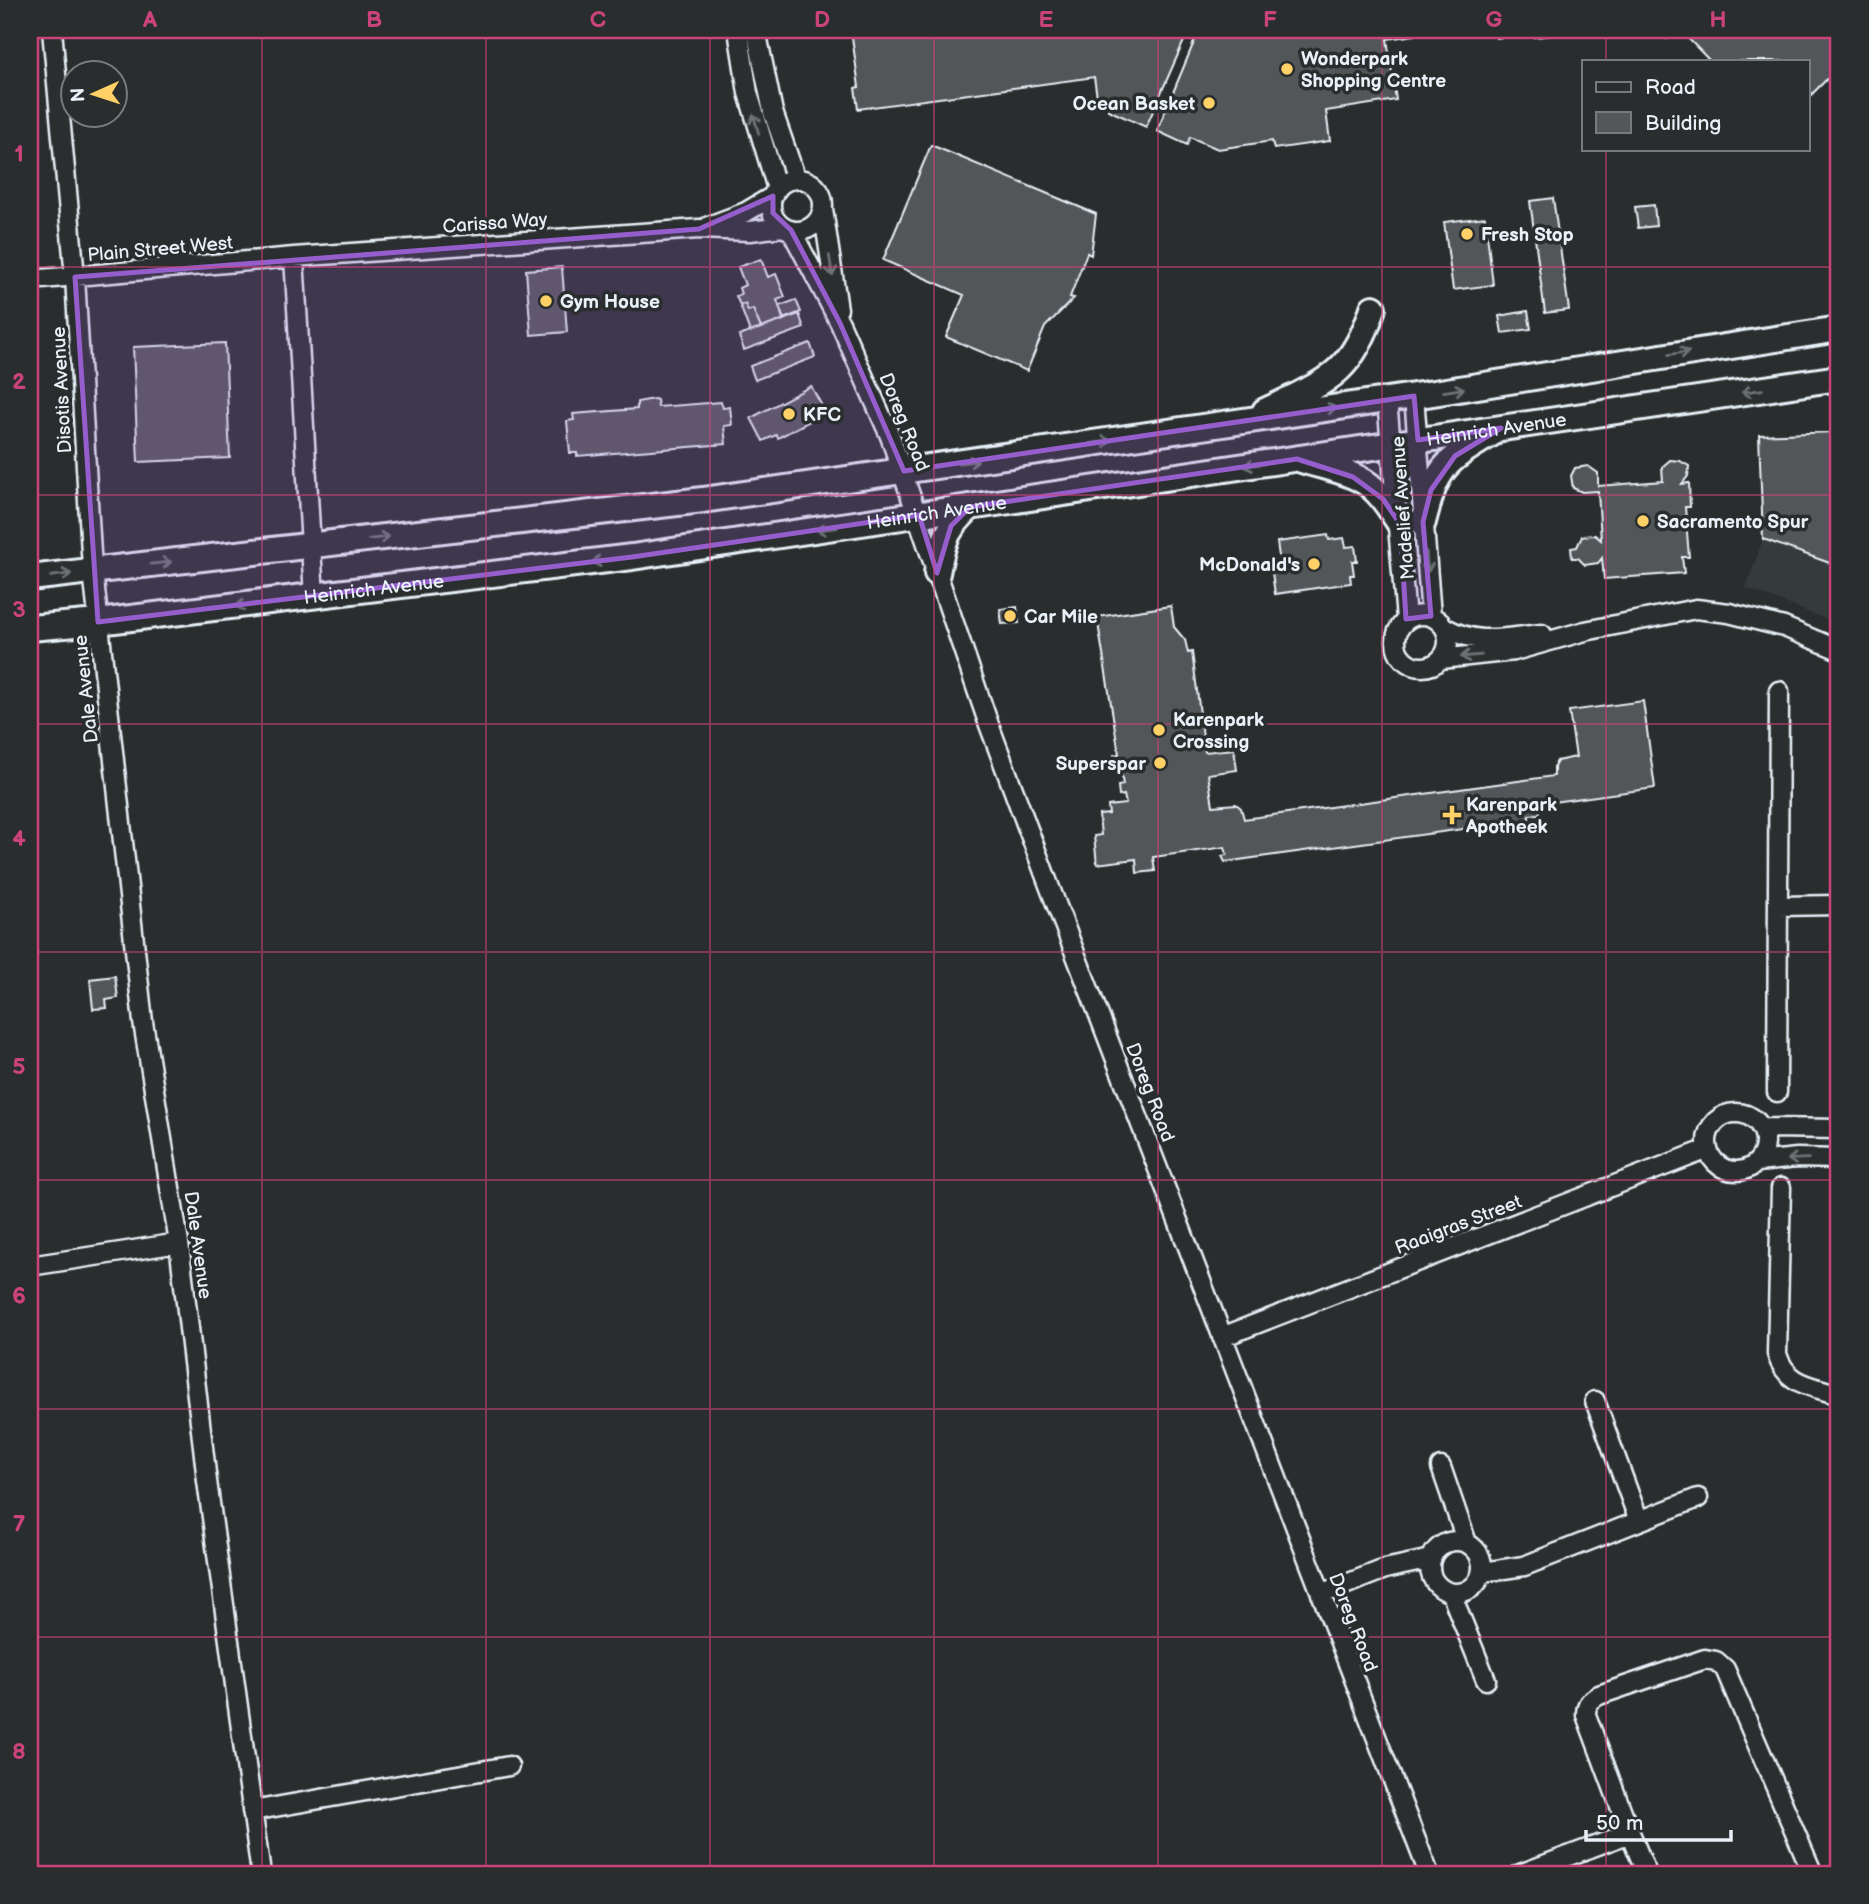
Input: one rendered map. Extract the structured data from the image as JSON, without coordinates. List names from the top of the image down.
{
  "streets": {
    "street": [
      "Carissa Way",
      "Plain Street West",
      "Disotis Avenue",
      "Doreg Road",
      "Heinrich Avenue",
      "Madelief Avenue",
      "Dale Avenue",
      "Raaigras Street"
    ]
  },
  "crossings": [
    ["Carissa Way", "Plain Street West"],
    ["Carissa Way", "Doreg Road"],
    ["Plain Street West", "Disotis Avenue"],
    ["Disotis Avenue", "Heinrich Avenue"],
    ["Disotis Avenue", "Dale Avenue"],
    ["Doreg Road", "Heinrich Avenue"],
    ["Doreg Road", "Raaigras Street"],
    ["Heinrich Avenue", "Madelief Avenue"],
    ["Heinrich Avenue", "Dale Avenue"]
  ],
  "places": {
    "other": [
      "Wonderpark Shopping Centre",
      "Ocean Basket",
      "Fresh Stop",
      "Gym House",
      "KFC",
      "Sacramento Spur",
      "McDonald's",
      "Car Mile",
      "Karenpark Crossing",
      "Superspar"
    ],
    "health": ["Karenpark Apotheek"]
  },
  "legend": ["Road", "Building"],
  "scale_bar": "50 m",
  "north": "left",
  "grid": {
    "columns": [
      "A",
      "B",
      "C",
      "D",
      "E",
      "F",
      "G",
      "H"
    ],
    "rows": [
      "1",
      "2",
      "3",
      "4",
      "5",
      "6",
      "7",
      "8"
    ]
  }
}
